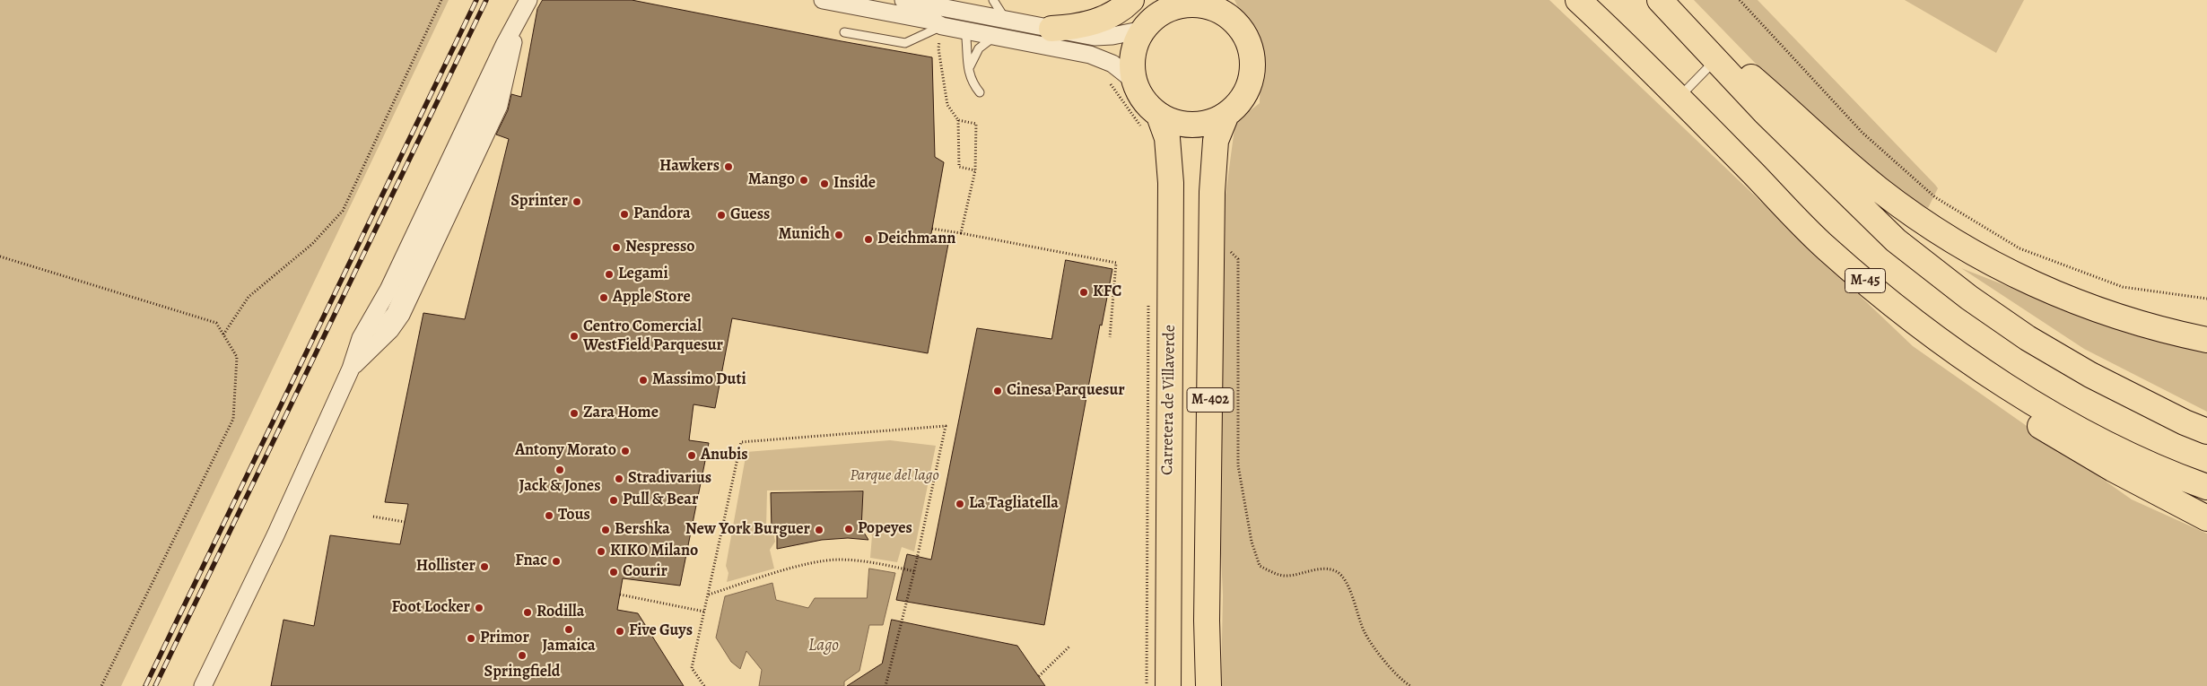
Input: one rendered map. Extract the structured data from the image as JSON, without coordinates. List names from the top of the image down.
{
  "streets": {
    "highway": ["M-45", "Carretera de Villaverde", "M-402"]
  },
  "crossings": [
    ["Carretera de Villaverde", "M-402"]
  ],
  "water": ["Lago"],
  "parks": ["Parque del lago"],
  "places": [
    "Hawkers",
    "Mango",
    "Inside",
    "Sprinter",
    "Pandora",
    "Guess",
    "Munich",
    "Deichmann",
    "Nespresso",
    "Legami",
    "KFC",
    "Apple Store",
    "Centro Comercial WestField Parquesur",
    "Massimo Duti",
    "Cinesa Parquesur",
    "Zara Home",
    "Antony Morato",
    "Anubis",
    "Jack & Jones",
    "Stradivarius",
    "Pull & Bear",
    "La Tagliatella",
    "Tous",
    "Popeyes",
    "Bershka",
    "New York Burguer",
    "KIKO Milano",
    "Fnac",
    "Hollister",
    "Courir",
    "Foot Locker",
    "Rodilla",
    "Jamaica",
    "Five Guys",
    "Primor",
    "Springfield"
  ]
}
